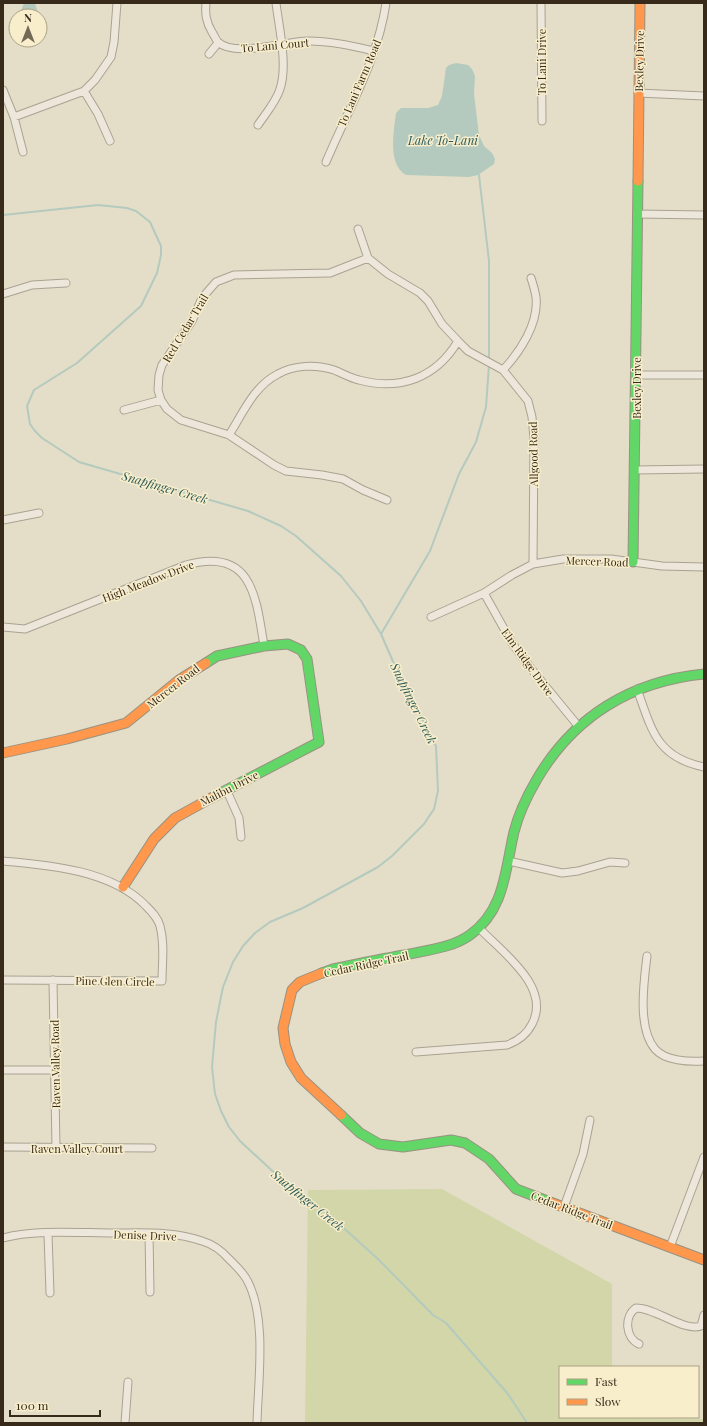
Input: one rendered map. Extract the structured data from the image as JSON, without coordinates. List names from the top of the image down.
{
  "streets": {
    "street": [
      "To Lani Court",
      "Bexley Drive",
      "To Lani Drive",
      "To Lani Farm Road",
      "Red Cedar Trail",
      "Allgood Road",
      "Mercer Road",
      "High Meadow Drive",
      "Elm Ridge Drive",
      "Malibu Drive",
      "Cedar Ridge Trail",
      "Pine Glen Circle",
      "Raven Valley Road",
      "Raven Valley Court",
      "Denise Drive"
    ]
  },
  "crossings": [
    ["To Lani Court", "To Lani Farm Road"],
    ["Bexley Drive", "Mercer Road"],
    ["Red Cedar Trail", "Allgood Road"],
    ["Allgood Road", "Mercer Road"],
    ["Mercer Road", "High Meadow Drive"],
    ["Mercer Road", "Elm Ridge Drive"],
    ["Mercer Road", "Malibu Drive"],
    ["Elm Ridge Drive", "Cedar Ridge Trail"],
    ["Malibu Drive", "Pine Glen Circle"],
    ["Pine Glen Circle", "Raven Valley Road"],
    ["Raven Valley Road", "Raven Valley Court"]
  ],
  "water": ["Lake To-Lani", "Snapfinger Creek"],
  "legend": ["Fast", "Slow"],
  "scale_bar": "100 m",
  "north": "top"
}
